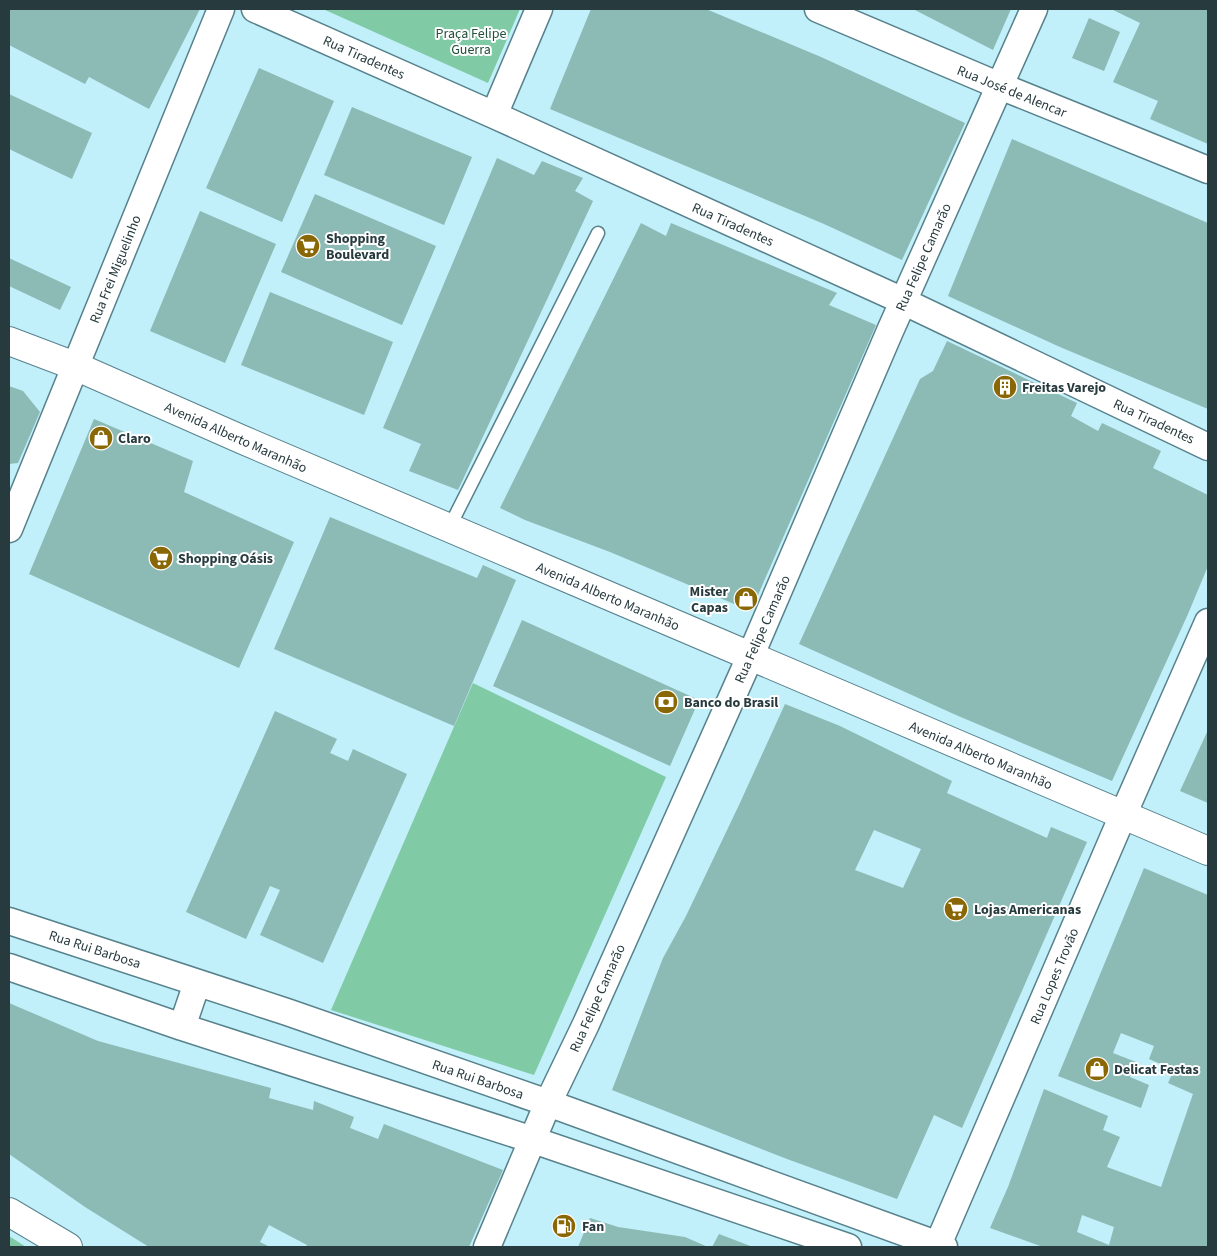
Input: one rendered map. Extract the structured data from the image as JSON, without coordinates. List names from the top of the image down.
{
  "streets": {
    "main road": ["Avenida Alberto Maranhão"],
    "street": [
      "Rua Tiradentes",
      "Rua José de Alencar",
      "Rua Felipe Camarão",
      "Rua Frei Miguelinho",
      "Rua Rui Barbosa",
      "Rua Lopes Trovão"
    ]
  },
  "crossings": [
    ["Rua Tiradentes", "Rua Felipe Camarão"],
    ["Rua José de Alencar", "Rua Felipe Camarão"],
    ["Rua Felipe Camarão", "Avenida Alberto Maranhão"],
    ["Rua Felipe Camarão", "Rua Rui Barbosa"],
    ["Rua Frei Miguelinho", "Avenida Alberto Maranhão"],
    ["Avenida Alberto Maranhão", "Rua Lopes Trovão"],
    ["Rua Rui Barbosa", "Rua Lopes Trovão"]
  ],
  "parks": ["Praça Felipe Guerra"],
  "places": {
    "supermarket": ["Shopping Boulevard", "Shopping Oásis", "Lojas Americanas"],
    "building": ["Freitas Varejo"],
    "shop": ["Claro", "Mister Capas", "Delicat Festas"],
    "bank": ["Banco do Brasil"],
    "fuel station": ["Fan"]
  }
}
